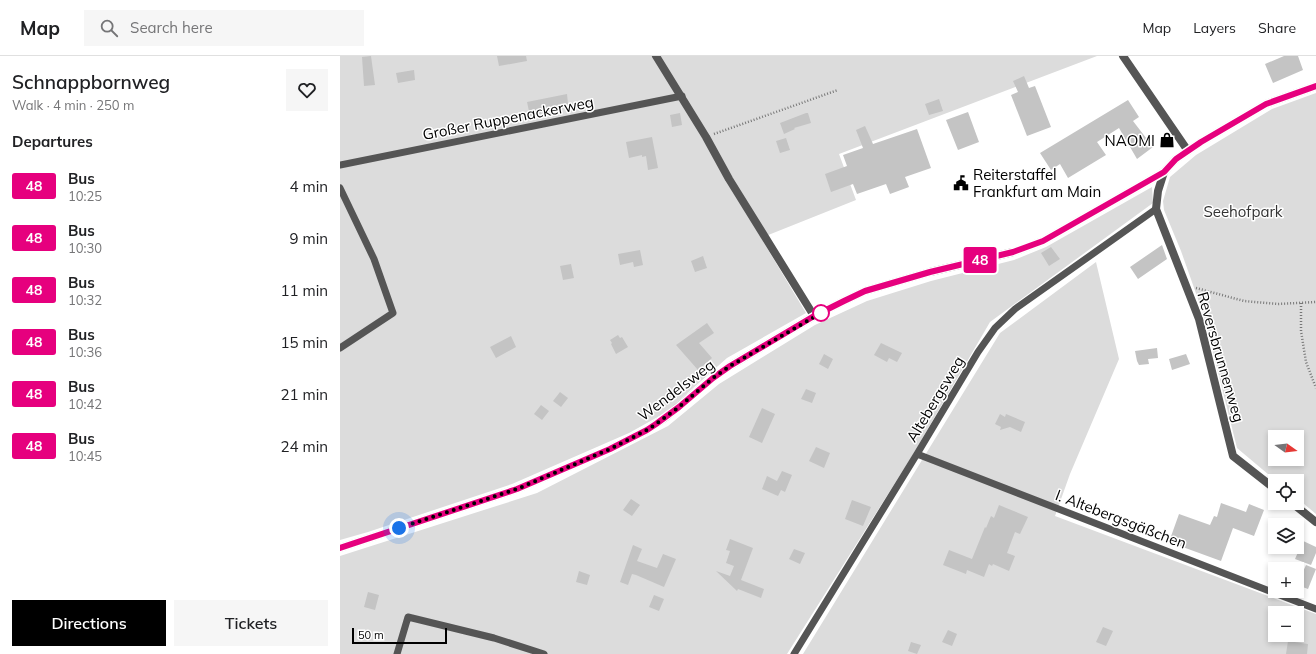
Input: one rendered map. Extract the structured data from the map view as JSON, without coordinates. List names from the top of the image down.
{
  "streets": {
    "street": ["Reversbrunnenweg", "Wendelsweg"],
    "lane": ["Großer Ruppenackerweg", "Altebergsweg", "I. Altebergsgäßchen"]
  },
  "crossings": [
    ["Reversbrunnenweg", "Wendelsweg"],
    ["Reversbrunnenweg", "Altebergsweg"],
    ["Altebergsweg", "I. Altebergsgäßchen"]
  ],
  "parks": ["Seehofpark"],
  "places": {
    "shop": ["NAOMI"],
    "public building": ["Reiterstaffel Frankfurt am Main"]
  },
  "lines": ["bus line 48"],
  "scale_bar": "50 m",
  "north": "right",
  "page": {
    "header": "Map",
    "search": "Search here",
    "nav": ["Map", "Layers", "Share"],
    "heading": [
      ["Schnappbornweg", "Walk · 4 min · 250 m"],
      "Departures"
    ],
    "on_map": "48",
    "list": [
      {
        "mark": "48",
        "name": "Bus",
        "note": "10:25",
        "value": "4 min"
      },
      {
        "mark": "48",
        "name": "Bus",
        "note": "10:30",
        "value": "9 min"
      },
      {
        "mark": "48",
        "name": "Bus",
        "note": "10:32",
        "value": "11 min"
      },
      {
        "mark": "48",
        "name": "Bus",
        "note": "10:36",
        "value": "15 min"
      },
      {
        "mark": "48",
        "name": "Bus",
        "note": "10:42",
        "value": "21 min"
      },
      {
        "mark": "48",
        "name": "Bus",
        "note": "10:45",
        "value": "24 min"
      }
    ],
    "map_buttons": ["+", "−"],
    "buttons": ["Directions", "Tickets"],
    "scale": "50 m"
  }
}
